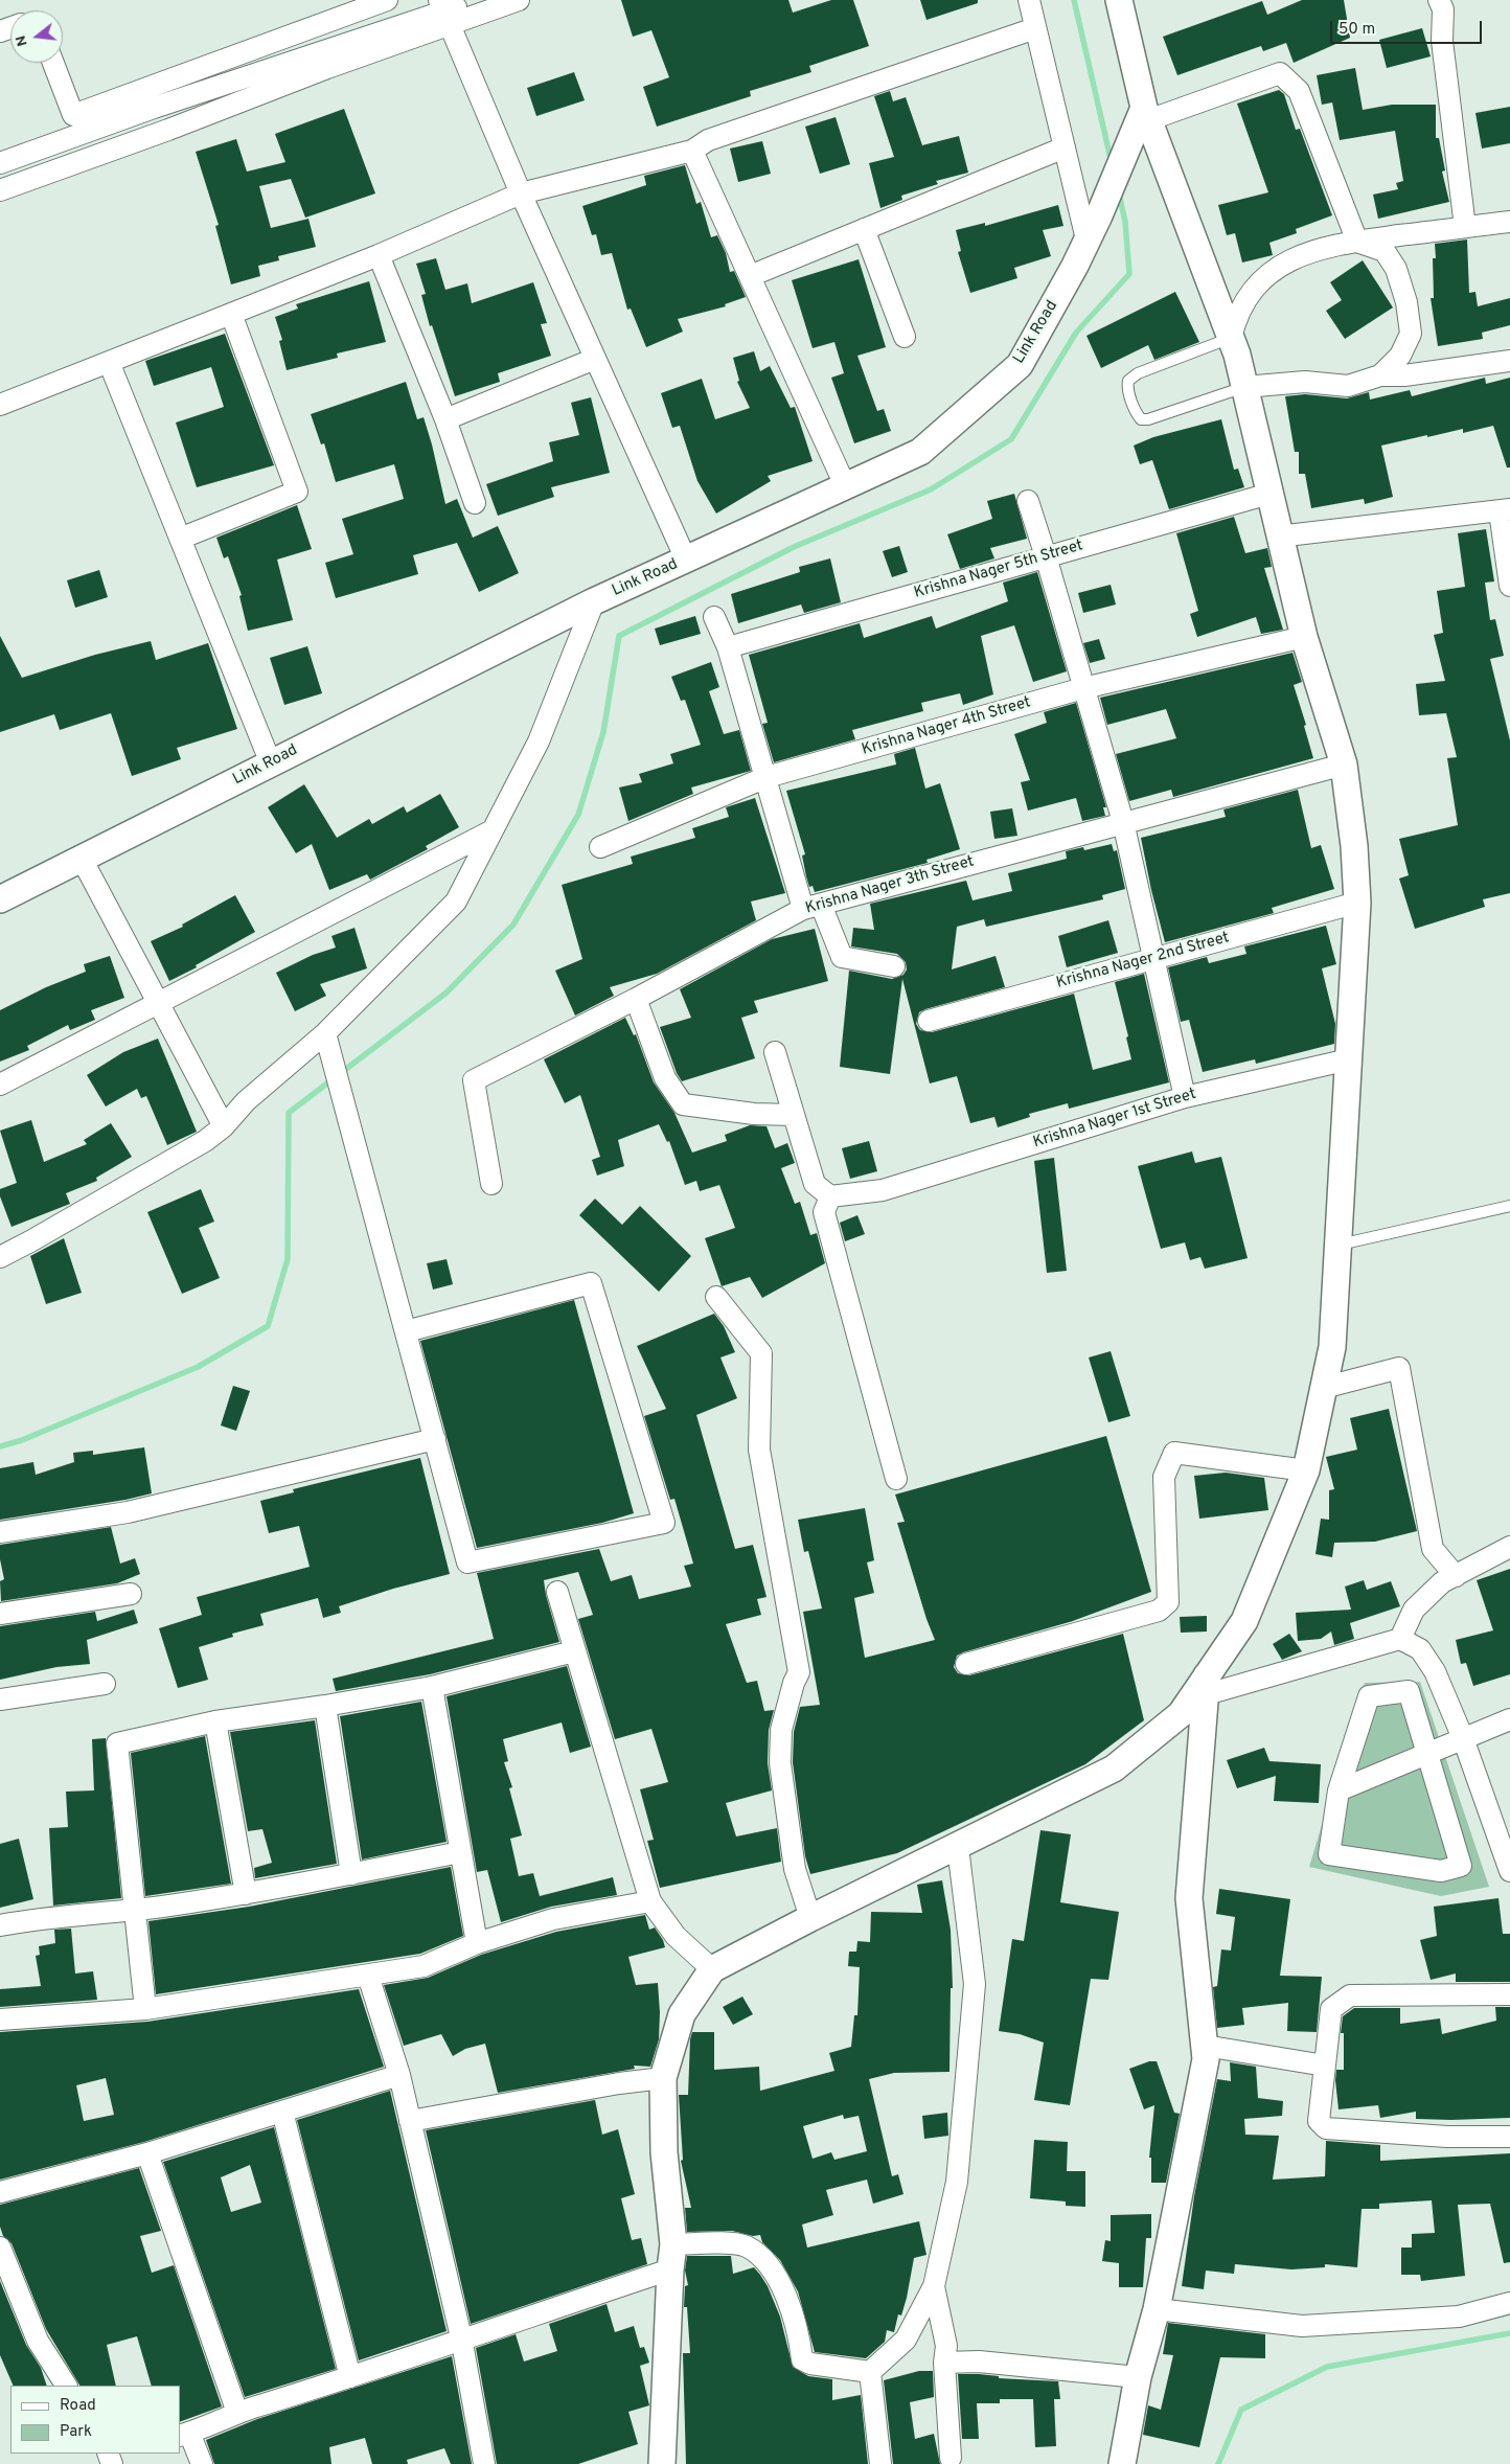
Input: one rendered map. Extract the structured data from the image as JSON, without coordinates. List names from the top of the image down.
{
  "streets": {
    "street": [
      "Link Road",
      "Krishna Nager 5th Street",
      "Krishna Nager 4th Street",
      "Krishna Nager 3th Street",
      "Krishna Nager 2nd Street",
      "Krishna Nager 1st Street"
    ]
  },
  "legend": ["Road", "Park"],
  "scale_bar": "50 m",
  "north": "left"
}
